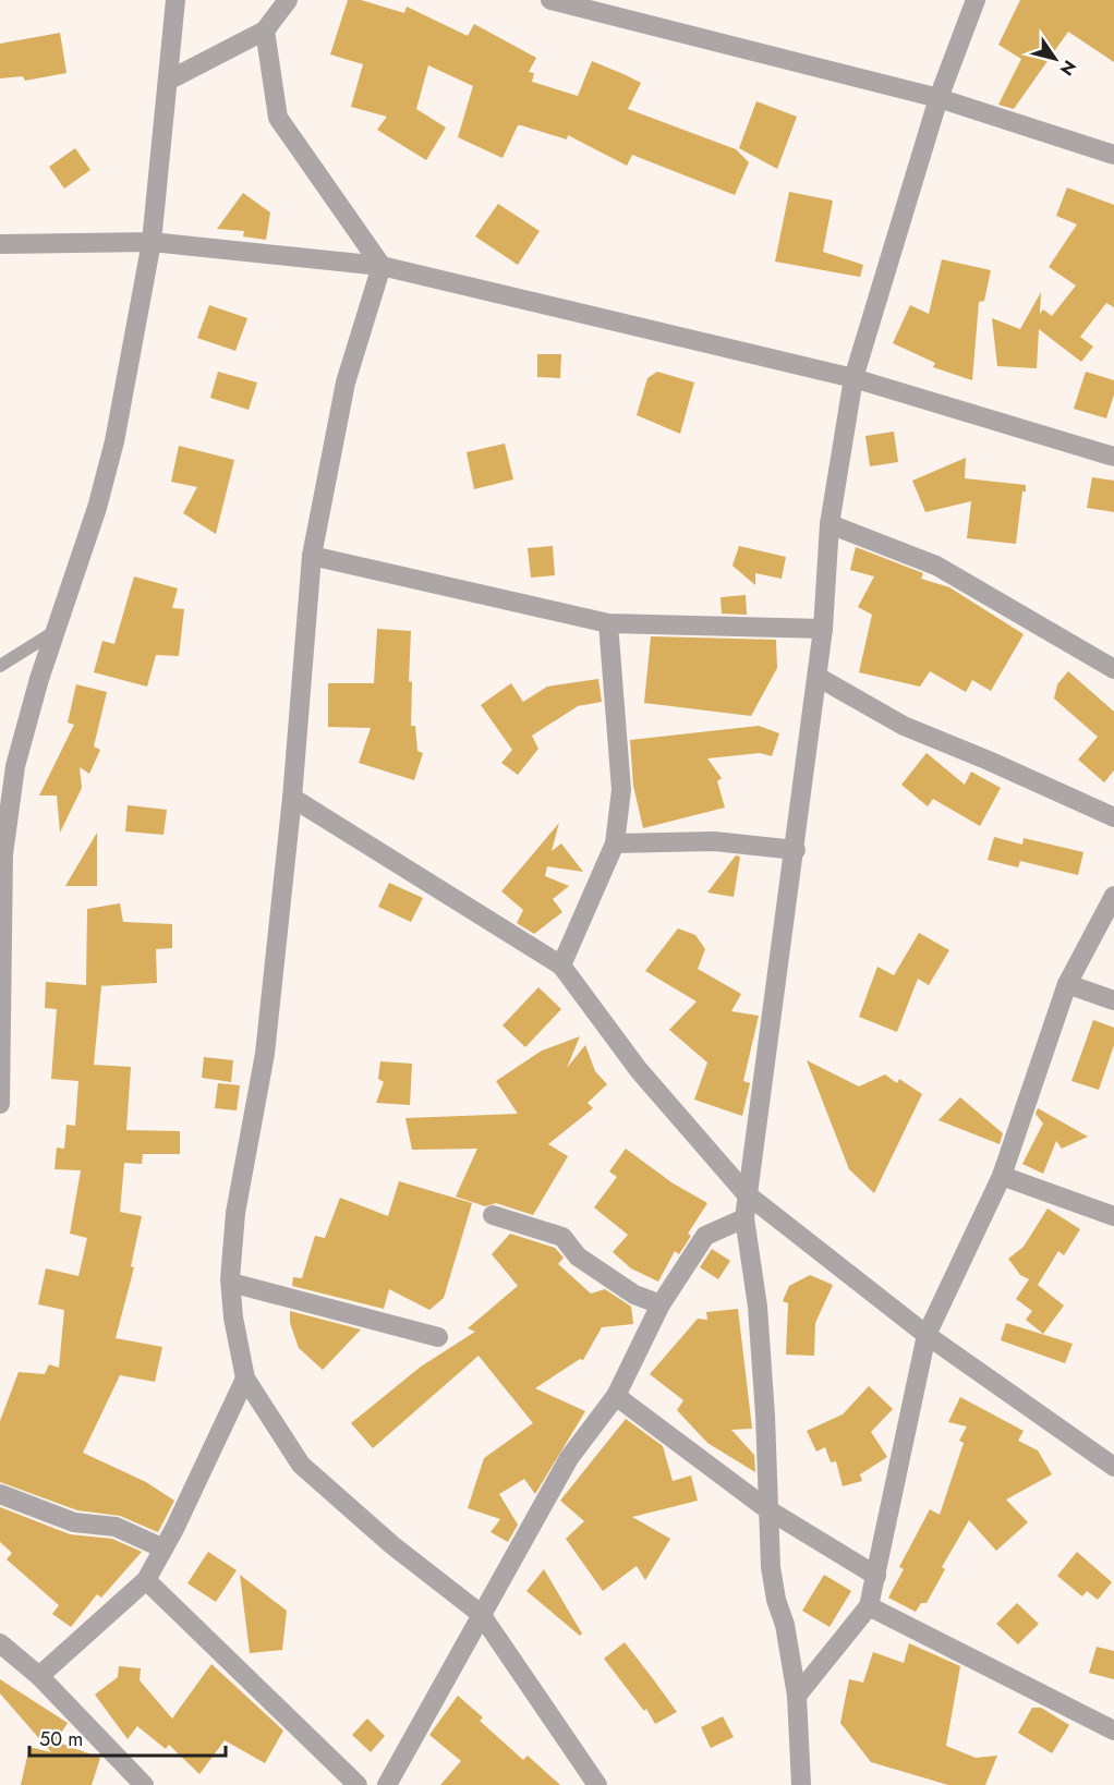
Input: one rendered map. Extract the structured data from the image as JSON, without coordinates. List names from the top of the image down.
{
  "scale_bar": "50 m",
  "north": "bottom right"
}
